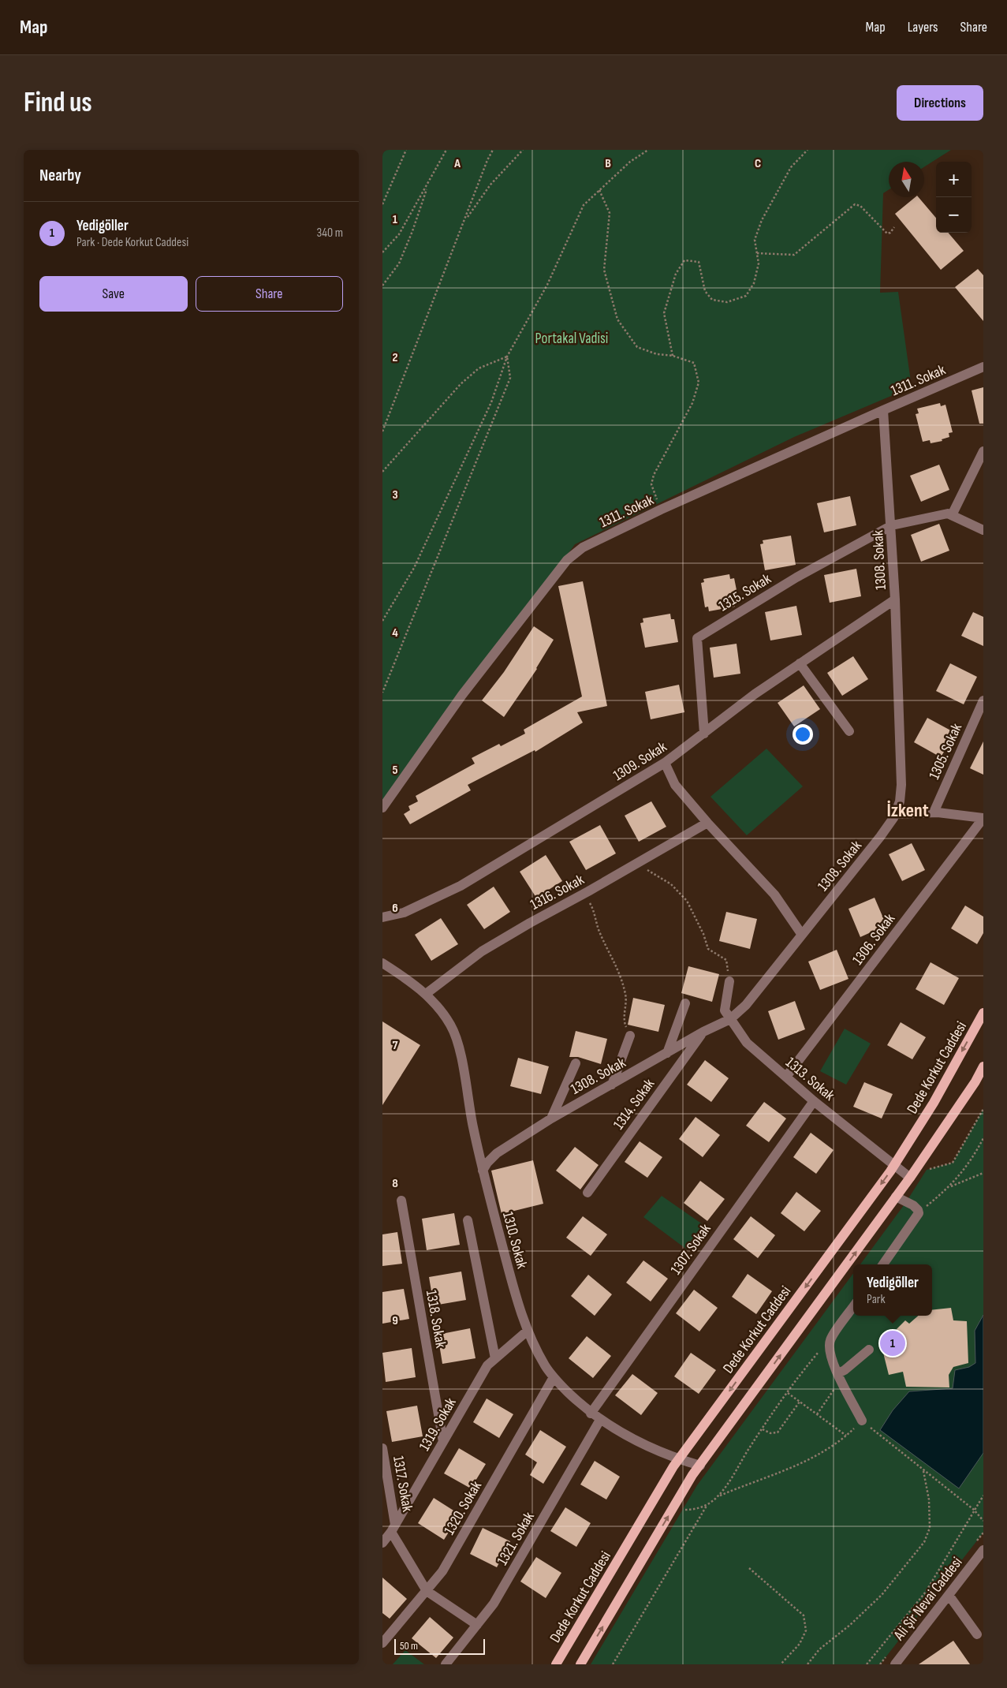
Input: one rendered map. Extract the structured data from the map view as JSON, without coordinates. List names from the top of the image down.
{
  "streets": {
    "main road": ["Dede Korkut Caddesi"],
    "street": [
      "1311. Sokak",
      "1308. Sokak",
      "1315. Sokak",
      "1305. Sokak",
      "1309. Sokak",
      "1316. Sokak",
      "1306. Sokak",
      "1313. Sokak",
      "1314. Sokak",
      "1310. Sokak",
      "1307. Sokak",
      "1318. Sokak",
      "1319. Sokak",
      "1317. Sokak",
      "1320. Sokak",
      "1321. Sokak",
      "Ali Şir Nevai Caddesi"
    ]
  },
  "crossings": [
    ["1311. Sokak", "1308. Sokak"],
    ["1308. Sokak", "1315. Sokak"],
    ["1308. Sokak", "1309. Sokak"],
    ["1308. Sokak", "1313. Sokak"],
    ["1308. Sokak", "1314. Sokak"],
    ["1308. Sokak", "1310. Sokak"],
    ["1315. Sokak", "1309. Sokak"],
    ["1316. Sokak", "1310. Sokak"],
    ["1306. Sokak", "1313. Sokak"],
    ["Dede Korkut Caddesi", "1313. Sokak"],
    ["Dede Korkut Caddesi", "1310. Sokak"],
    ["1313. Sokak", "1307. Sokak"],
    ["1310. Sokak", "1307. Sokak"],
    ["1310. Sokak", "1319. Sokak"],
    ["1310. Sokak", "1320. Sokak"],
    ["1310. Sokak", "1321. Sokak"],
    ["1318. Sokak", "1319. Sokak"],
    ["1319. Sokak", "1317. Sokak"]
  ],
  "districts": ["İzkent"],
  "parks": ["Portakal Vadisi"],
  "scale_bar": "50 m",
  "north": "top",
  "page": {
    "header": "Map",
    "nav": ["Map", "Layers", "Share"],
    "buttons": [
      "Directions",
      ["Save", "Share"]
    ],
    "title": "Find us",
    "heading": "Nearby",
    "map_buttons": ["+", "−"],
    "list": [
      {
        "mark": "1",
        "name": "Yedigöller",
        "note": "Park · Dede Korkut Caddesi",
        "value": "340 m"
      }
    ],
    "popup": ["Yedigöller", "Park"],
    "pins": "1",
    "scale": "50 m"
  },
  "grid": {
    "columns": ["A", "B", "C"],
    "rows": [
      "1",
      "2",
      "3",
      "4",
      "5",
      "6",
      "7",
      "8",
      "9"
    ]
  }
}
